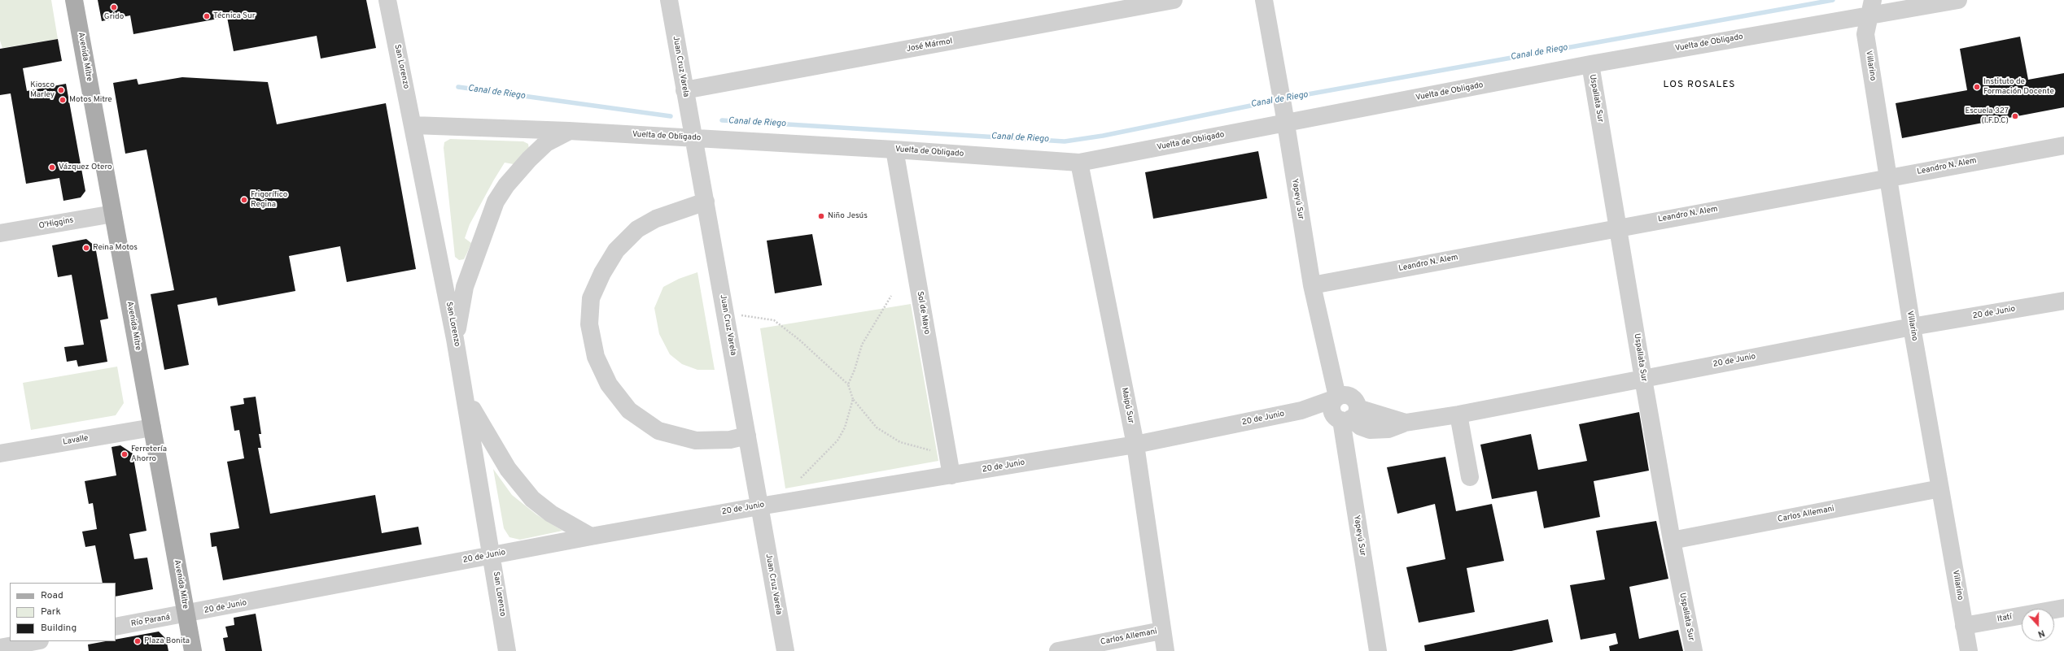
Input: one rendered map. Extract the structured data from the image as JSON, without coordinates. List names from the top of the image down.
{
  "streets": {
    "main road": ["Avenida Mitre"],
    "street": [
      "Vuelta de Obligado",
      "José Mármol",
      "Villarino",
      "San Lorenzo",
      "Juan Cruz Varela",
      "Uspallata Sur",
      "Leandro N. Alem",
      "Yapeyú Sur",
      "O'Higgins",
      "Sol de Mayo",
      "20 de Junio",
      "Maipú Sur",
      "Lavalle",
      "Carlos Allemani",
      "Itatí",
      "Río Paraná"
    ]
  },
  "crossings": [
    ["Vuelta de Obligado", "Villarino"],
    ["Vuelta de Obligado", "San Lorenzo"],
    ["Vuelta de Obligado", "Juan Cruz Varela"],
    ["Vuelta de Obligado", "Uspallata Sur"],
    ["Vuelta de Obligado", "Yapeyú Sur"],
    ["Vuelta de Obligado", "Sol de Mayo"],
    ["Vuelta de Obligado", "Maipú Sur"],
    ["José Mármol", "Juan Cruz Varela"],
    ["Avenida Mitre", "O'Higgins"],
    ["Avenida Mitre", "20 de Junio"],
    ["Avenida Mitre", "Lavalle"],
    ["Avenida Mitre", "Río Paraná"],
    ["Villarino", "Leandro N. Alem"],
    ["Villarino", "20 de Junio"],
    ["Villarino", "Carlos Allemani"],
    ["Villarino", "Itatí"],
    ["San Lorenzo", "20 de Junio"],
    ["Juan Cruz Varela", "20 de Junio"],
    ["Uspallata Sur", "Leandro N. Alem"],
    ["Uspallata Sur", "20 de Junio"],
    ["Uspallata Sur", "Carlos Allemani"],
    ["Leandro N. Alem", "Yapeyú Sur"],
    ["Yapeyú Sur", "20 de Junio"],
    ["Sol de Mayo", "20 de Junio"],
    ["20 de Junio", "Maipú Sur"],
    ["20 de Junio", "Río Paraná"],
    ["Maipú Sur", "Carlos Allemani"]
  ],
  "districts": ["LOS ROSALES"],
  "water": ["Canal de Riego"],
  "places": [
    "Grido",
    "Técnica Sur",
    "Instituto de Formación Docente",
    "Kiosco Marley",
    "Motos Mitre",
    "Escuela 327 (I.F.D.C)",
    "Vázquez Otero",
    "Frigorífico Regina",
    "Niño Jesús",
    "Reina Motos",
    "Ferretería Ahorro",
    "Plaza Bonita"
  ],
  "legend": ["Road", "Park", "Building"],
  "north": "bottom"
}
